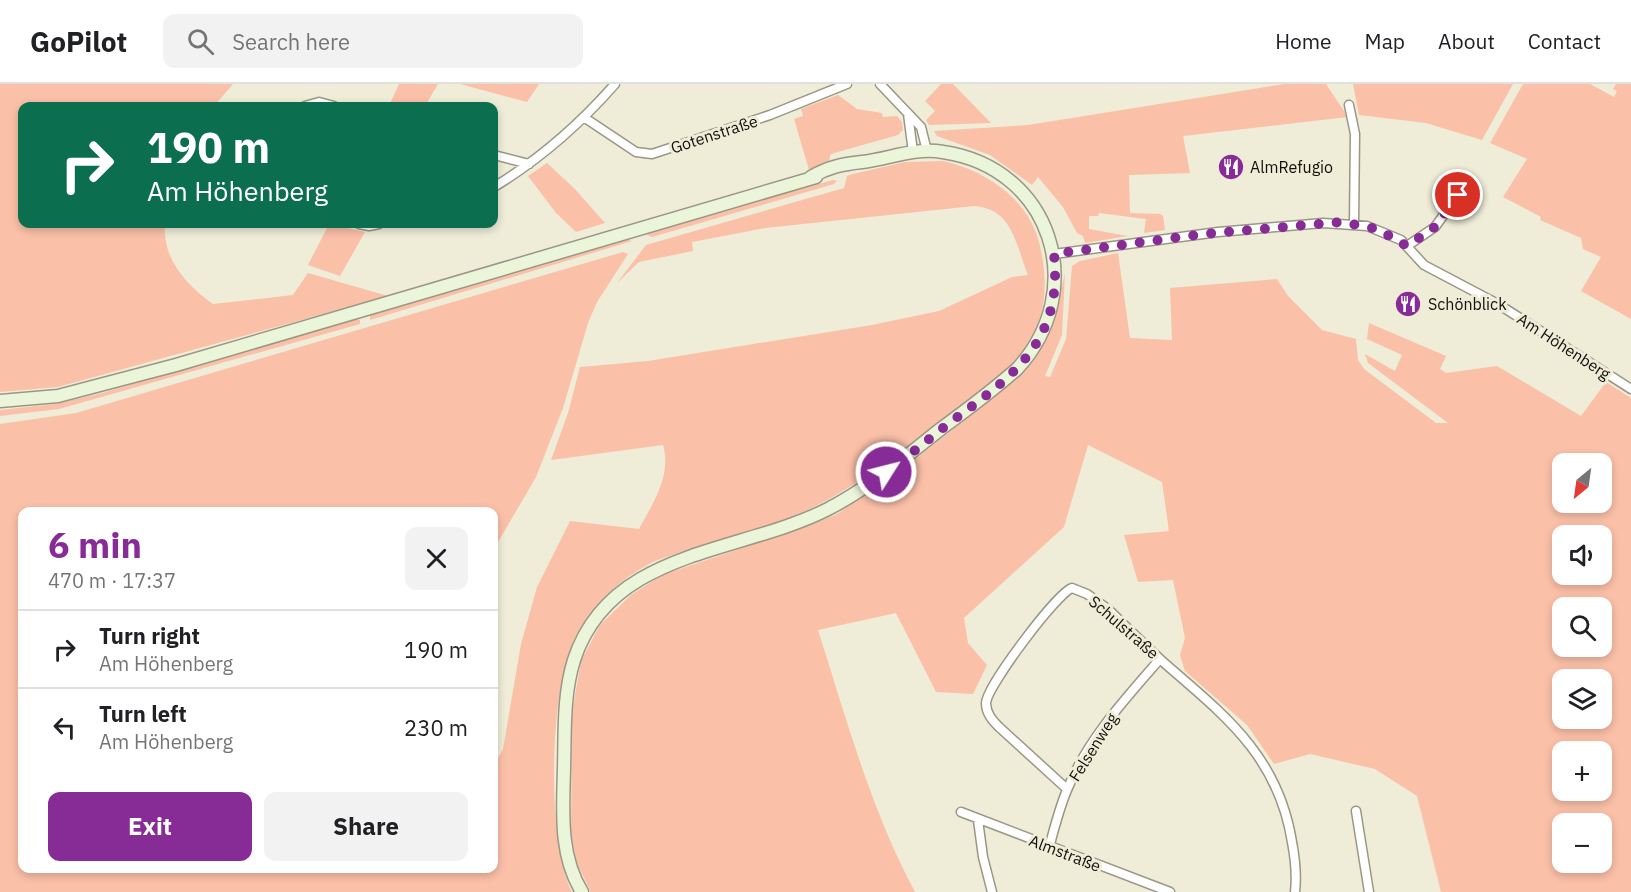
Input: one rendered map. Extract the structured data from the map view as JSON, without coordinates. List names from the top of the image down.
{
  "streets": {
    "street": [
      "Gotenstraße",
      "Am Höhenberg",
      "Schulstraße",
      "Felsenweg",
      "Almstraße"
    ]
  },
  "crossings": [
    ["Schulstraße", "Felsenweg"],
    ["Felsenweg", "Almstraße"]
  ],
  "places": {
    "restaurant": ["AlmRefugio", "Schönblick"]
  },
  "north": "bottom left",
  "page": {
    "header": "GoPilot",
    "search": "Search here",
    "nav": [
      "Home",
      "Map",
      "About",
      "Contact"
    ],
    "turn": ["190 m", "Am Höhenberg"],
    "map_buttons": ["+", "−"],
    "heading": ["6 min", "470 m · 17:37"],
    "list": [
      {
        "name": "Turn right",
        "note": "Am Höhenberg",
        "value": "190 m"
      },
      {
        "name": "Turn left",
        "note": "Am Höhenberg",
        "value": "230 m"
      }
    ],
    "buttons": ["Exit", "Share"]
  }
}
